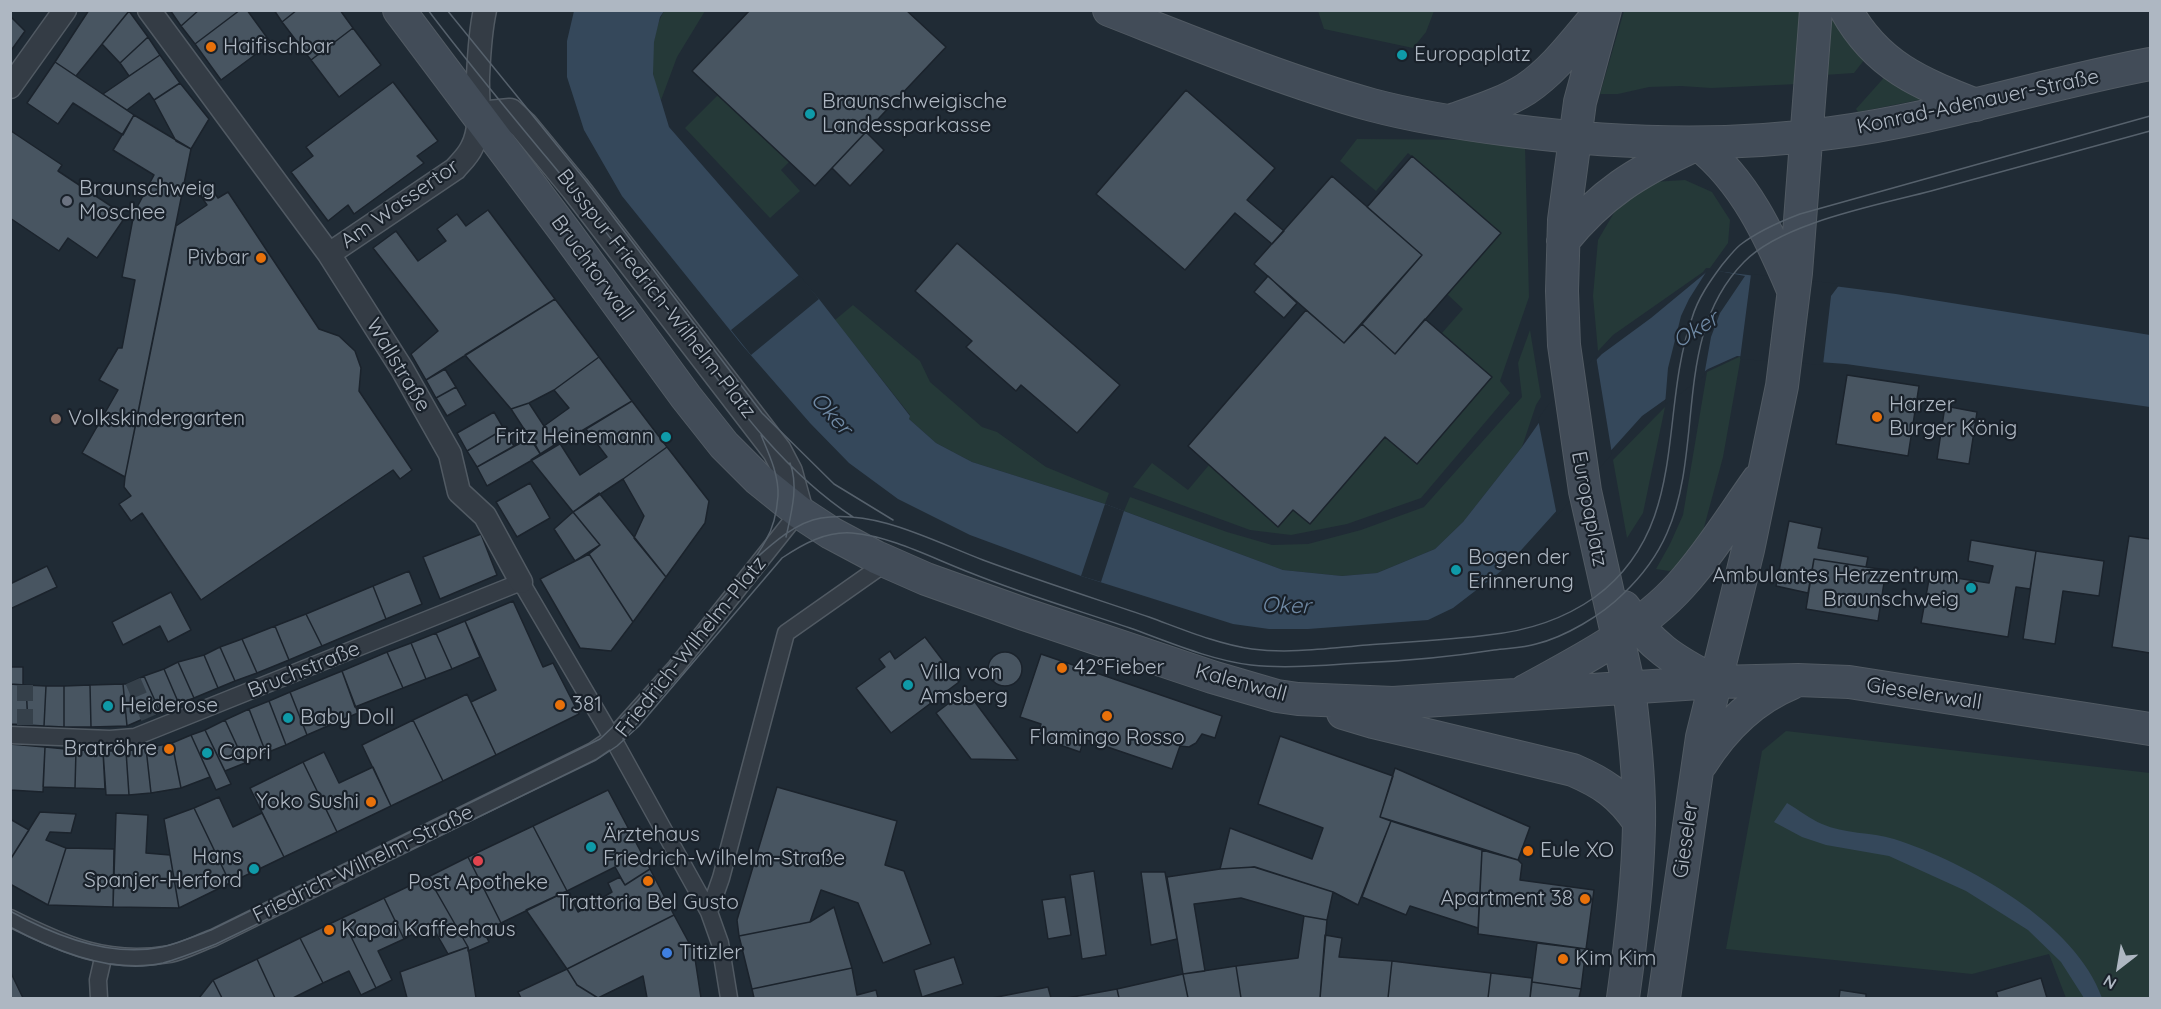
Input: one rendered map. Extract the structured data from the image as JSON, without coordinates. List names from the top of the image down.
{
  "streets": {
    "main road": [
      "Konrad-Adenauer-Straße",
      "Bruchtorwall",
      "Europaplatz",
      "Kalenwall",
      "Gieselerwall",
      "Gieseler"
    ],
    "street": [
      "Am Wassertor",
      "Wallstraße",
      "Friedrich-Wilhelm-Platz",
      "Bruchstraße",
      "Friedrich-Wilhelm-Straße"
    ]
  },
  "crossings": [
    ["Am Wassertor", "Bruchtorwall"],
    ["Am Wassertor", "Wallstraße"],
    ["Bruchtorwall", "Friedrich-Wilhelm-Platz"],
    ["Bruchtorwall", "Kalenwall"],
    ["Wallstraße", "Friedrich-Wilhelm-Platz"],
    ["Wallstraße", "Bruchstraße"],
    ["Wallstraße", "Friedrich-Wilhelm-Straße"],
    ["Friedrich-Wilhelm-Platz", "Kalenwall"],
    ["Friedrich-Wilhelm-Platz", "Friedrich-Wilhelm-Straße"],
    ["Kalenwall", "Gieselerwall"],
    ["Kalenwall", "Gieseler"],
    ["Gieselerwall", "Gieseler"]
  ],
  "water": ["Oker"],
  "places": [
    "Haifischbar",
    "Europaplatz",
    "Braunschweigische Landessparkasse",
    "Braunschweig Moschee",
    "Pivbar",
    "Harzer Burger König",
    "Volkskindergarten",
    "Fritz Heinemann",
    "Bogen der Erinnerung",
    "Ambulantes Herzzentrum Braunschweig",
    "42°Fieber",
    "Villa von Amsberg",
    "381",
    "Heiderose",
    "Flamingo Rosso",
    "Baby Doll",
    "Bratröhre",
    "Capri",
    "Yoko Sushi",
    "Ärztehaus Friedrich-Wilhelm-Straße",
    "Eule XO",
    "Post Apotheke",
    "Hans Spanjer-Herford",
    "Trattoria Bel Gusto",
    "Apartment 38",
    "Kapai Kaffeehaus",
    "Titizler",
    "Kim Kim"
  ],
  "north": "bottom left"
}
